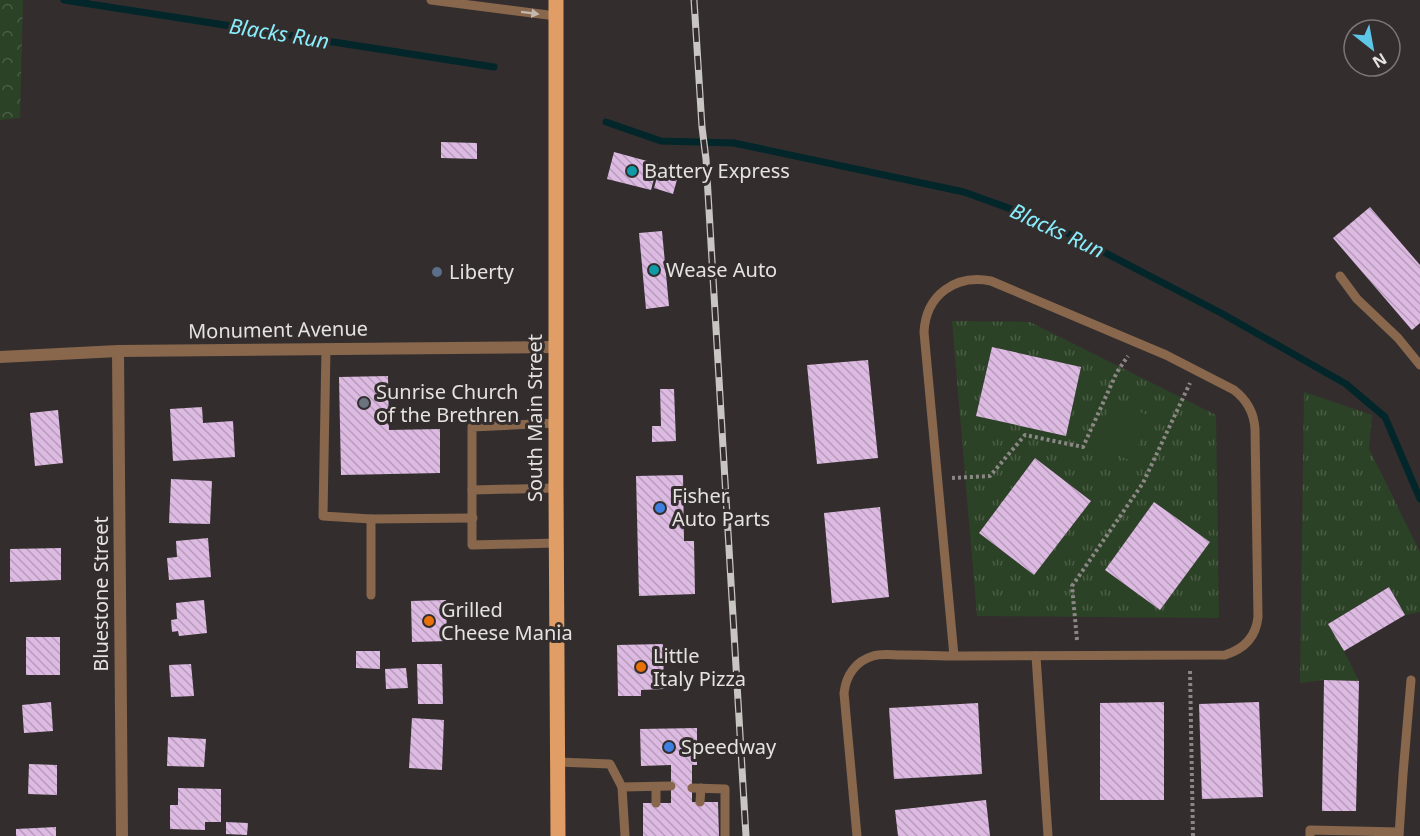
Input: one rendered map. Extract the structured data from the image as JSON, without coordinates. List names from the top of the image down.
{
  "streets": {
    "main road": ["South Main Street"],
    "street": ["Monument Avenue", "Bluestone Street"]
  },
  "crossings": [
    ["Monument Avenue", "South Main Street"],
    ["Monument Avenue", "Bluestone Street"]
  ],
  "water": ["Blacks Run"],
  "places": [
    "Battery Express",
    "Wease Auto",
    "Liberty",
    "Sunrise Church of the Brethren",
    "Fisher Auto Parts",
    "Grilled Cheese Mania",
    "Little Italy Pizza",
    "Speedway"
  ],
  "north": "bottom right"
}
